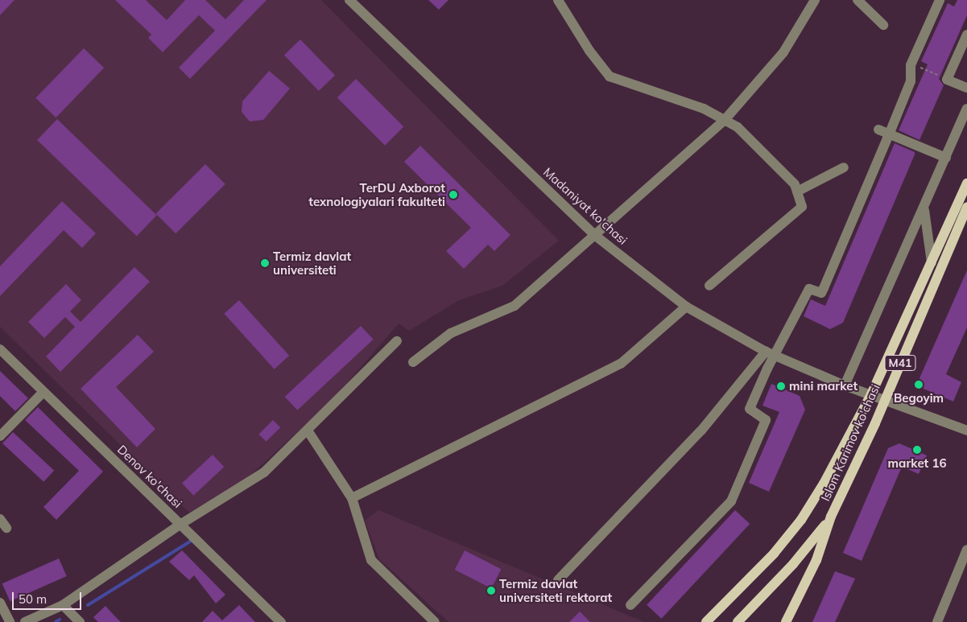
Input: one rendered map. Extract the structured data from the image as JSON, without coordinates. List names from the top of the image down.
{
  "streets": {
    "main road": ["M41", "Islom Karimov ko'chasi"],
    "street": ["Madaniyat ko'chasi", "Denov ko'chasi"]
  },
  "crossings": [
    ["Madaniyat ko'chasi", "Islom Karimov ko'chasi"],
    ["M41", "Islom Karimov ko'chasi"]
  ],
  "places": [
    "TerDU Axborot texnologiyalari fakulteti",
    "Termiz davlat universiteti",
    "Begoyim",
    "mini market",
    "market 16",
    "Termiz davlat universiteti rektorat"
  ],
  "scale_bar": "50 m"
}
